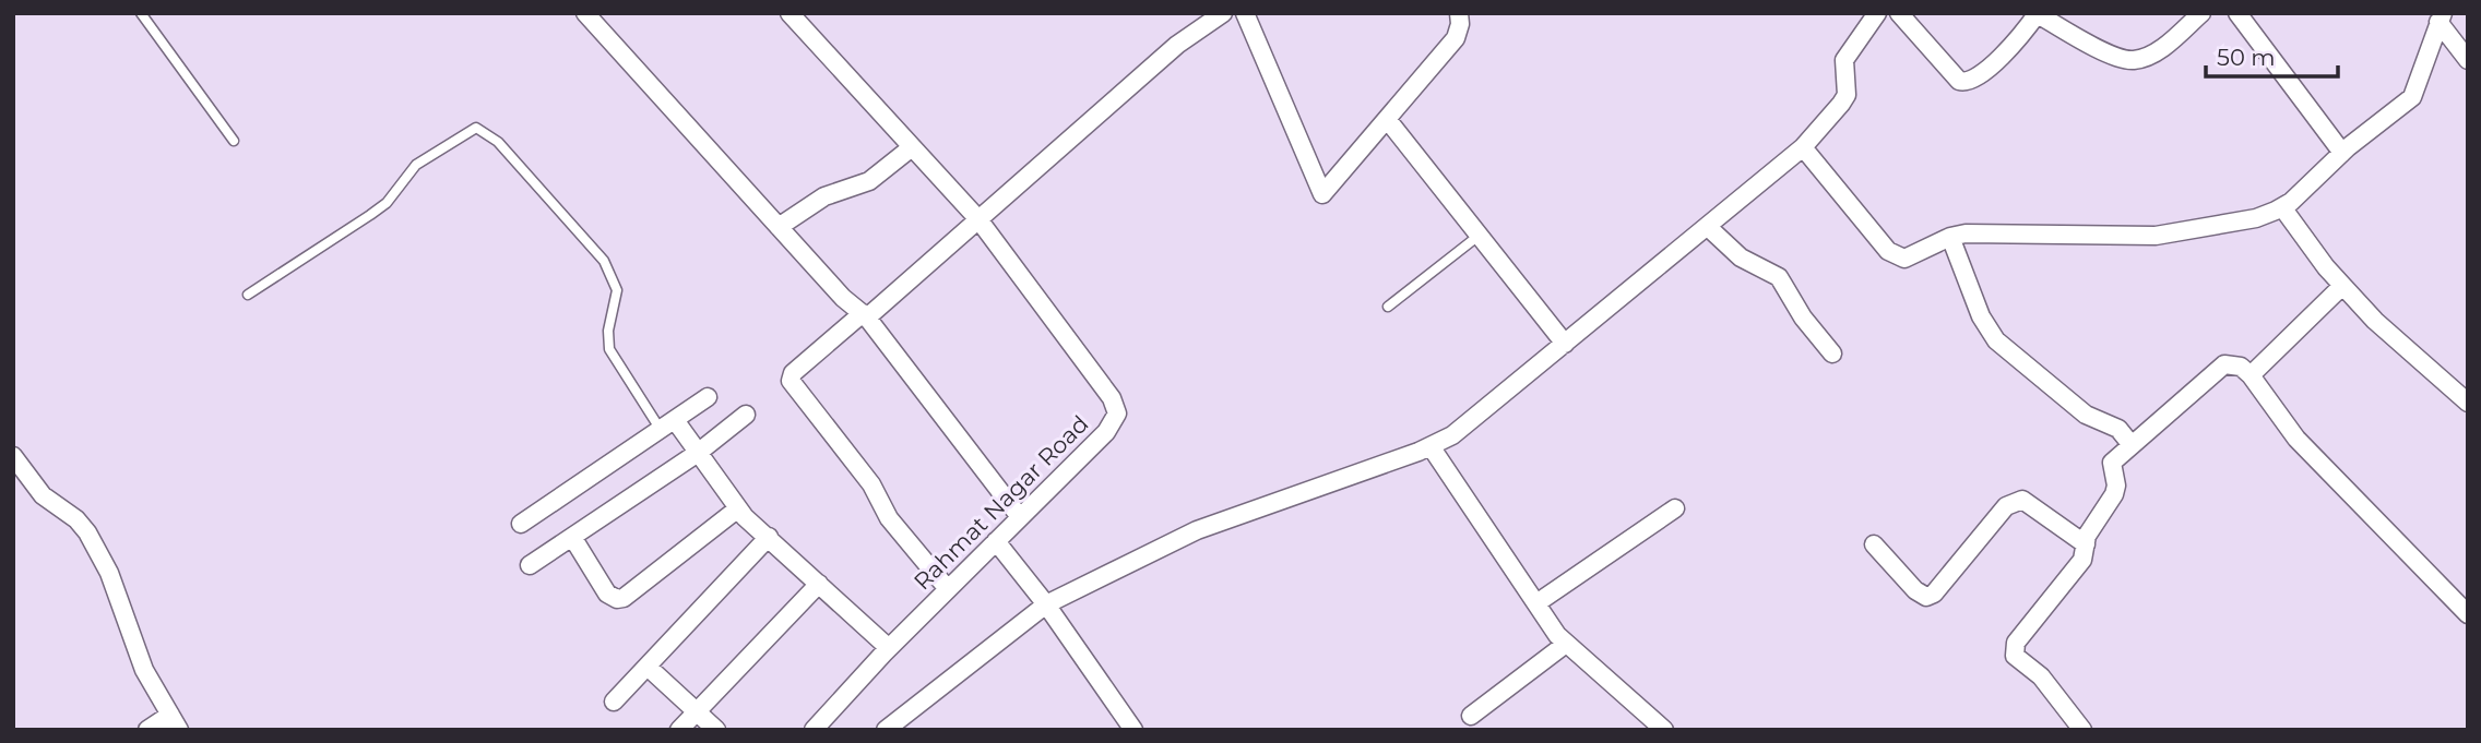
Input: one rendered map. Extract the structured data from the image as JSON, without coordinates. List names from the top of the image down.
{
  "streets": {
    "street": ["Rahmat Nagar Road"]
  },
  "scale_bar": "50 m"
}
